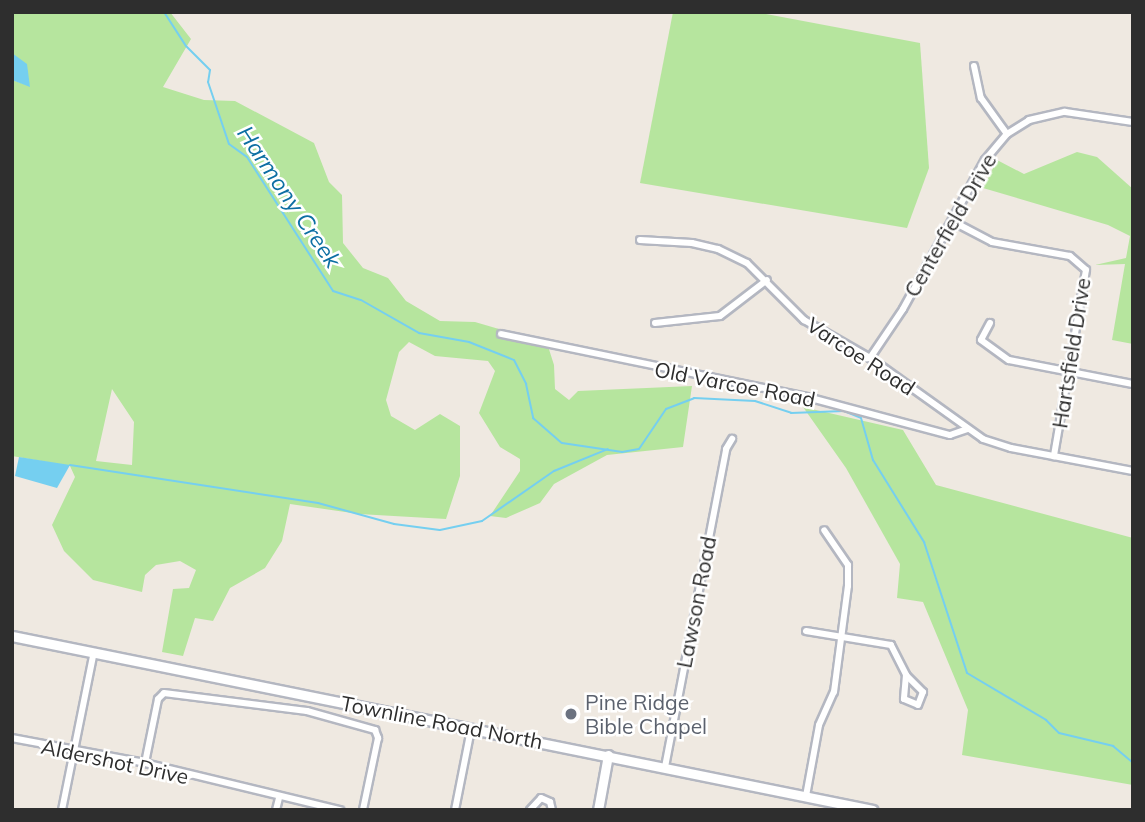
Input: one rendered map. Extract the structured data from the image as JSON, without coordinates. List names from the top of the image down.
{
  "streets": {
    "main road": ["Townline Road North"],
    "street": [
      "Centerfield Drive",
      "Hartsfield Drive",
      "Varcoe Road",
      "Old Varcoe Road",
      "Lawson Road",
      "Aldershot Drive"
    ]
  },
  "crossings": [
    ["Centerfield Drive", "Hartsfield Drive"],
    ["Centerfield Drive", "Varcoe Road"],
    ["Hartsfield Drive", "Varcoe Road"],
    ["Varcoe Road", "Old Varcoe Road"],
    ["Lawson Road", "Townline Road North"]
  ],
  "water": ["Harmony Creek"],
  "places": ["Pine Ridge Bible Chapel"]
}
